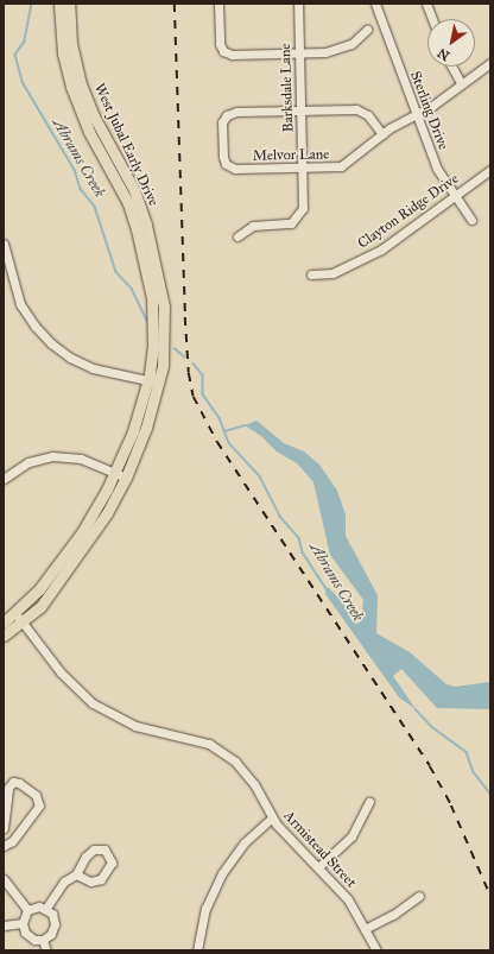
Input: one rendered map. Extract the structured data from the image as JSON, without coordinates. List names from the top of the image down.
{
  "streets": {
    "main road": ["West Jubal Early Drive"],
    "street": [
      "Barksdale Lane",
      "Sterling Drive",
      "Melvor Lane",
      "Clayton Ridge Drive",
      "Armistead Street"
    ]
  },
  "crossings": [
    ["Barksdale Lane", "Melvor Lane"],
    ["Sterling Drive", "Melvor Lane"],
    ["Sterling Drive", "Clayton Ridge Drive"],
    ["West Jubal Early Drive", "Armistead Street"]
  ],
  "water": ["Abrams Creek"],
  "north": "bottom left"
}
